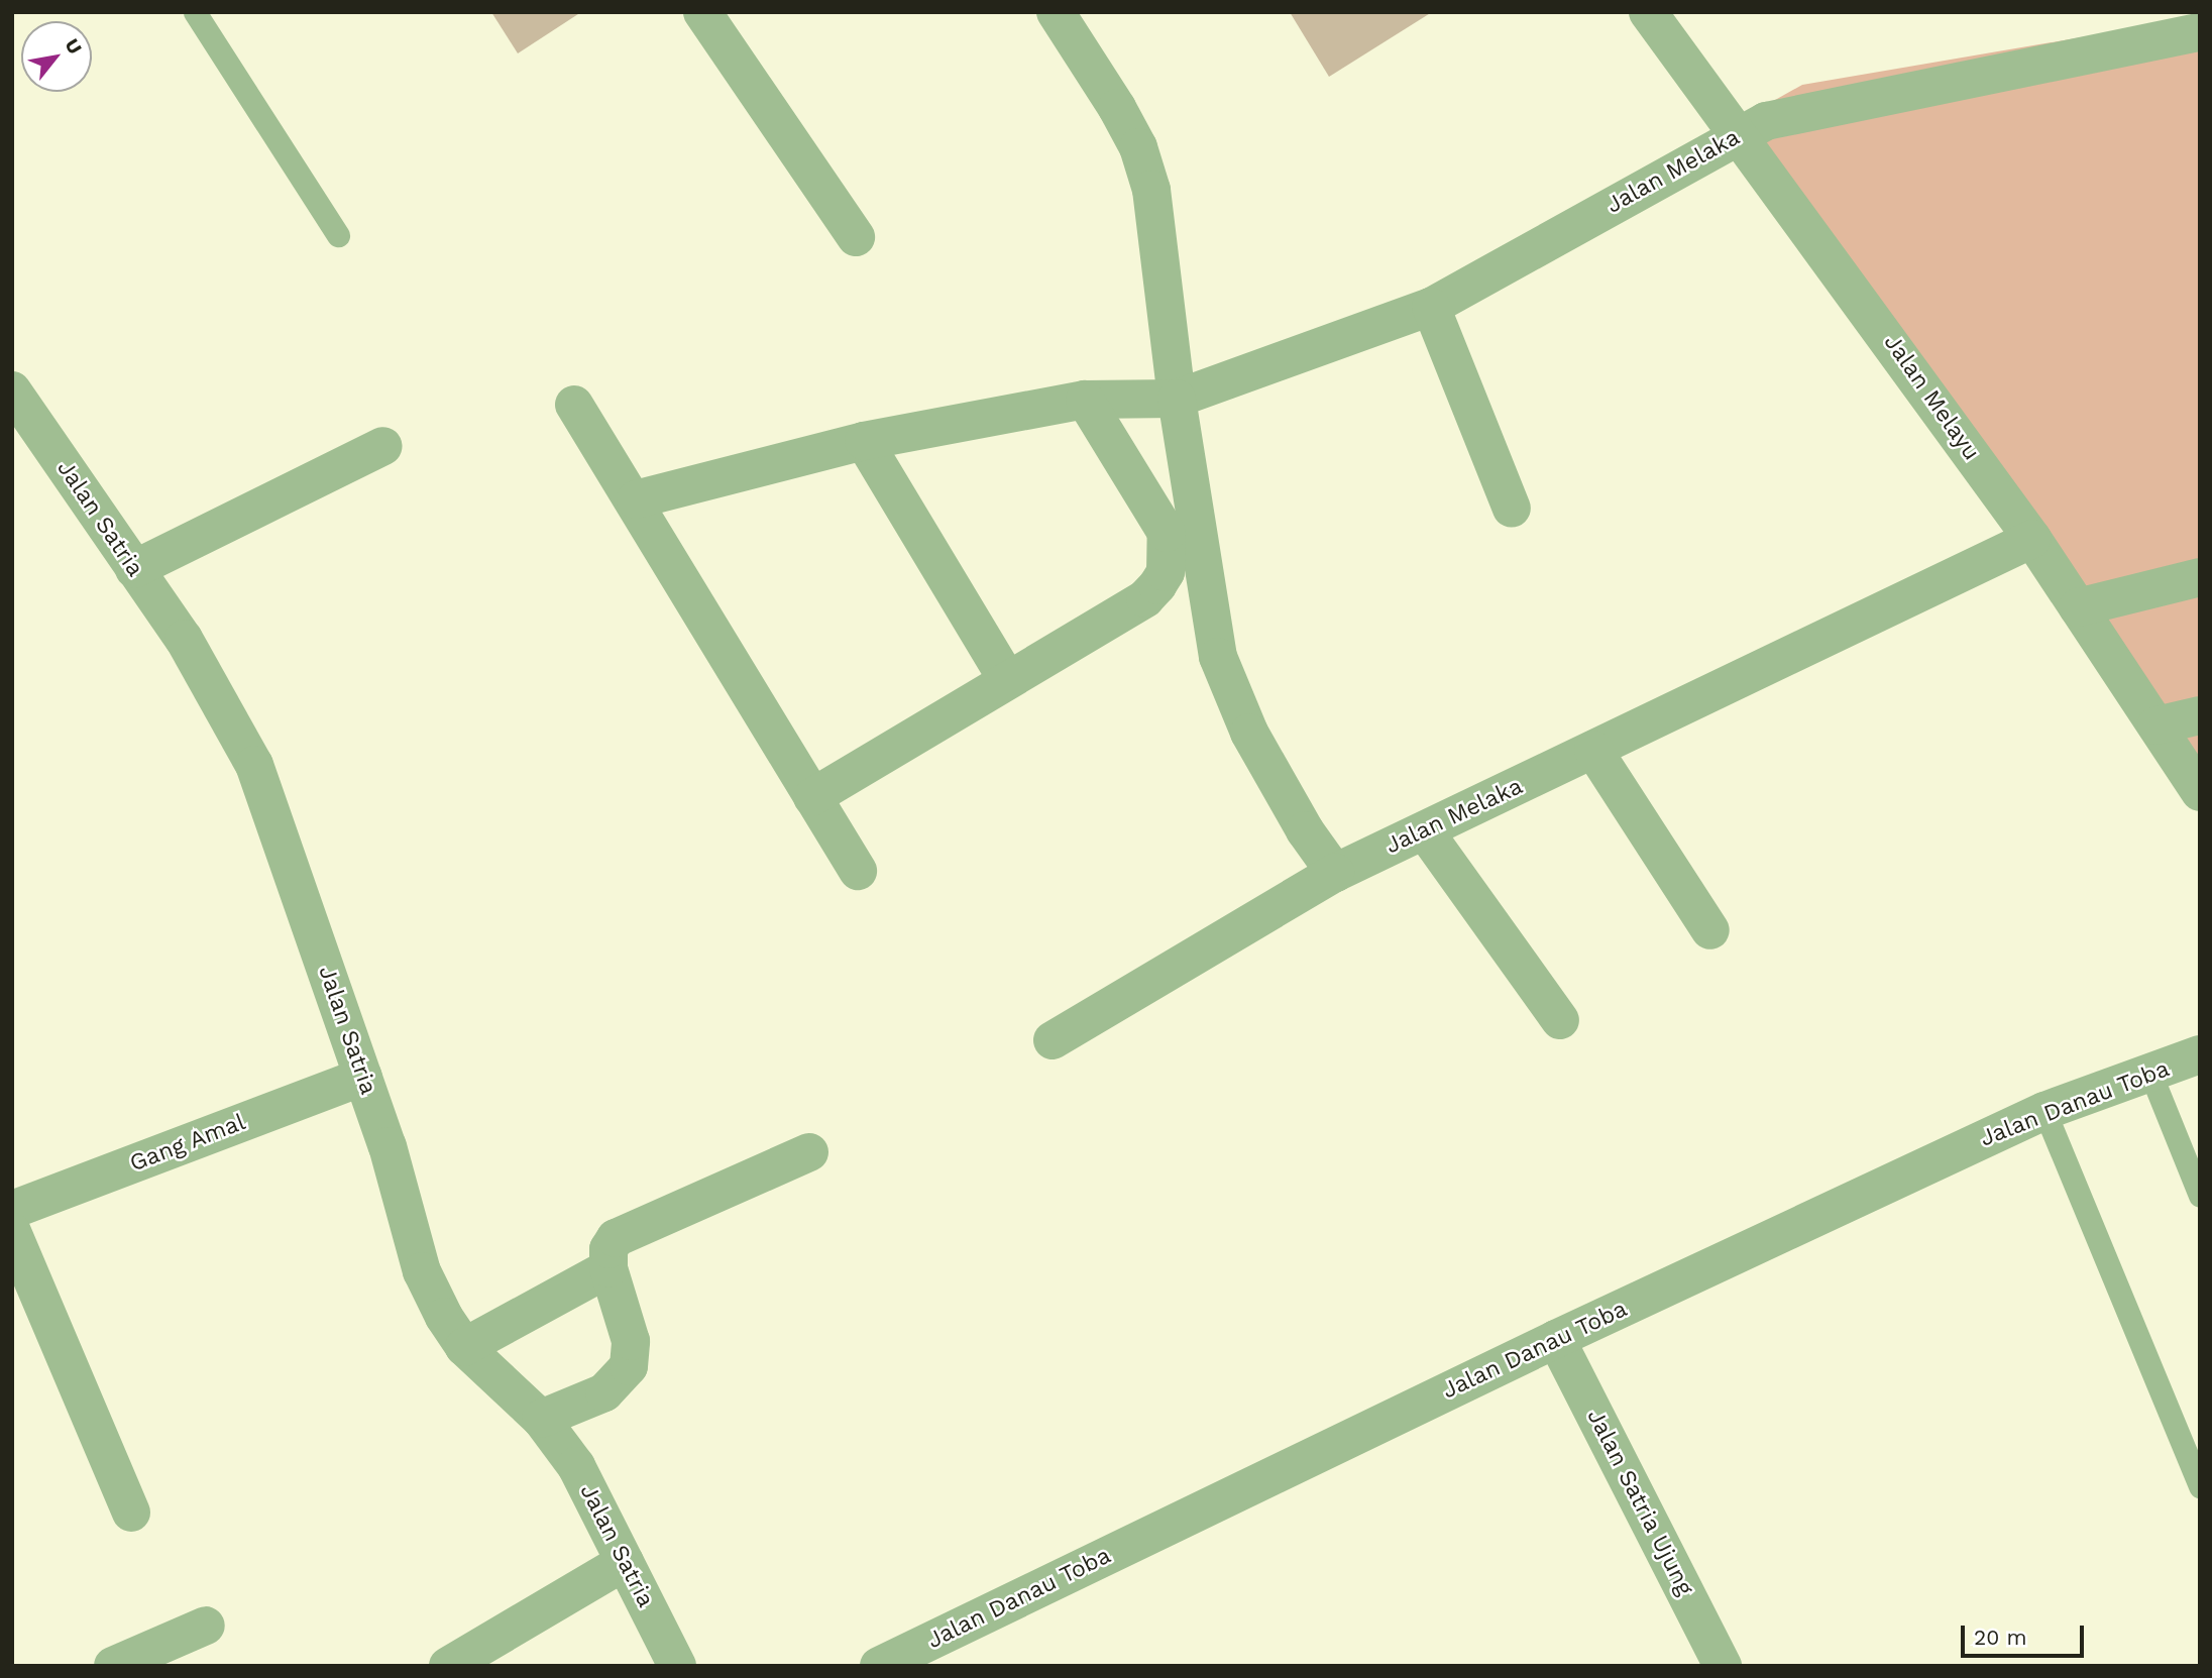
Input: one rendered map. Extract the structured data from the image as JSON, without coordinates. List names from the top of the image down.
{
  "streets": {
    "street": [
      "Jalan Melaka",
      "Jalan Melayu",
      "Jalan Satria",
      "Jalan Danau Toba",
      "Gang Amal",
      "Jalan Satria Ujung"
    ]
  },
  "crossings": [
    ["Jalan Melaka", "Jalan Melayu"],
    ["Jalan Satria", "Gang Amal"],
    ["Jalan Danau Toba", "Jalan Satria Ujung"]
  ],
  "scale_bar": "20 m",
  "north": "top right"
}
